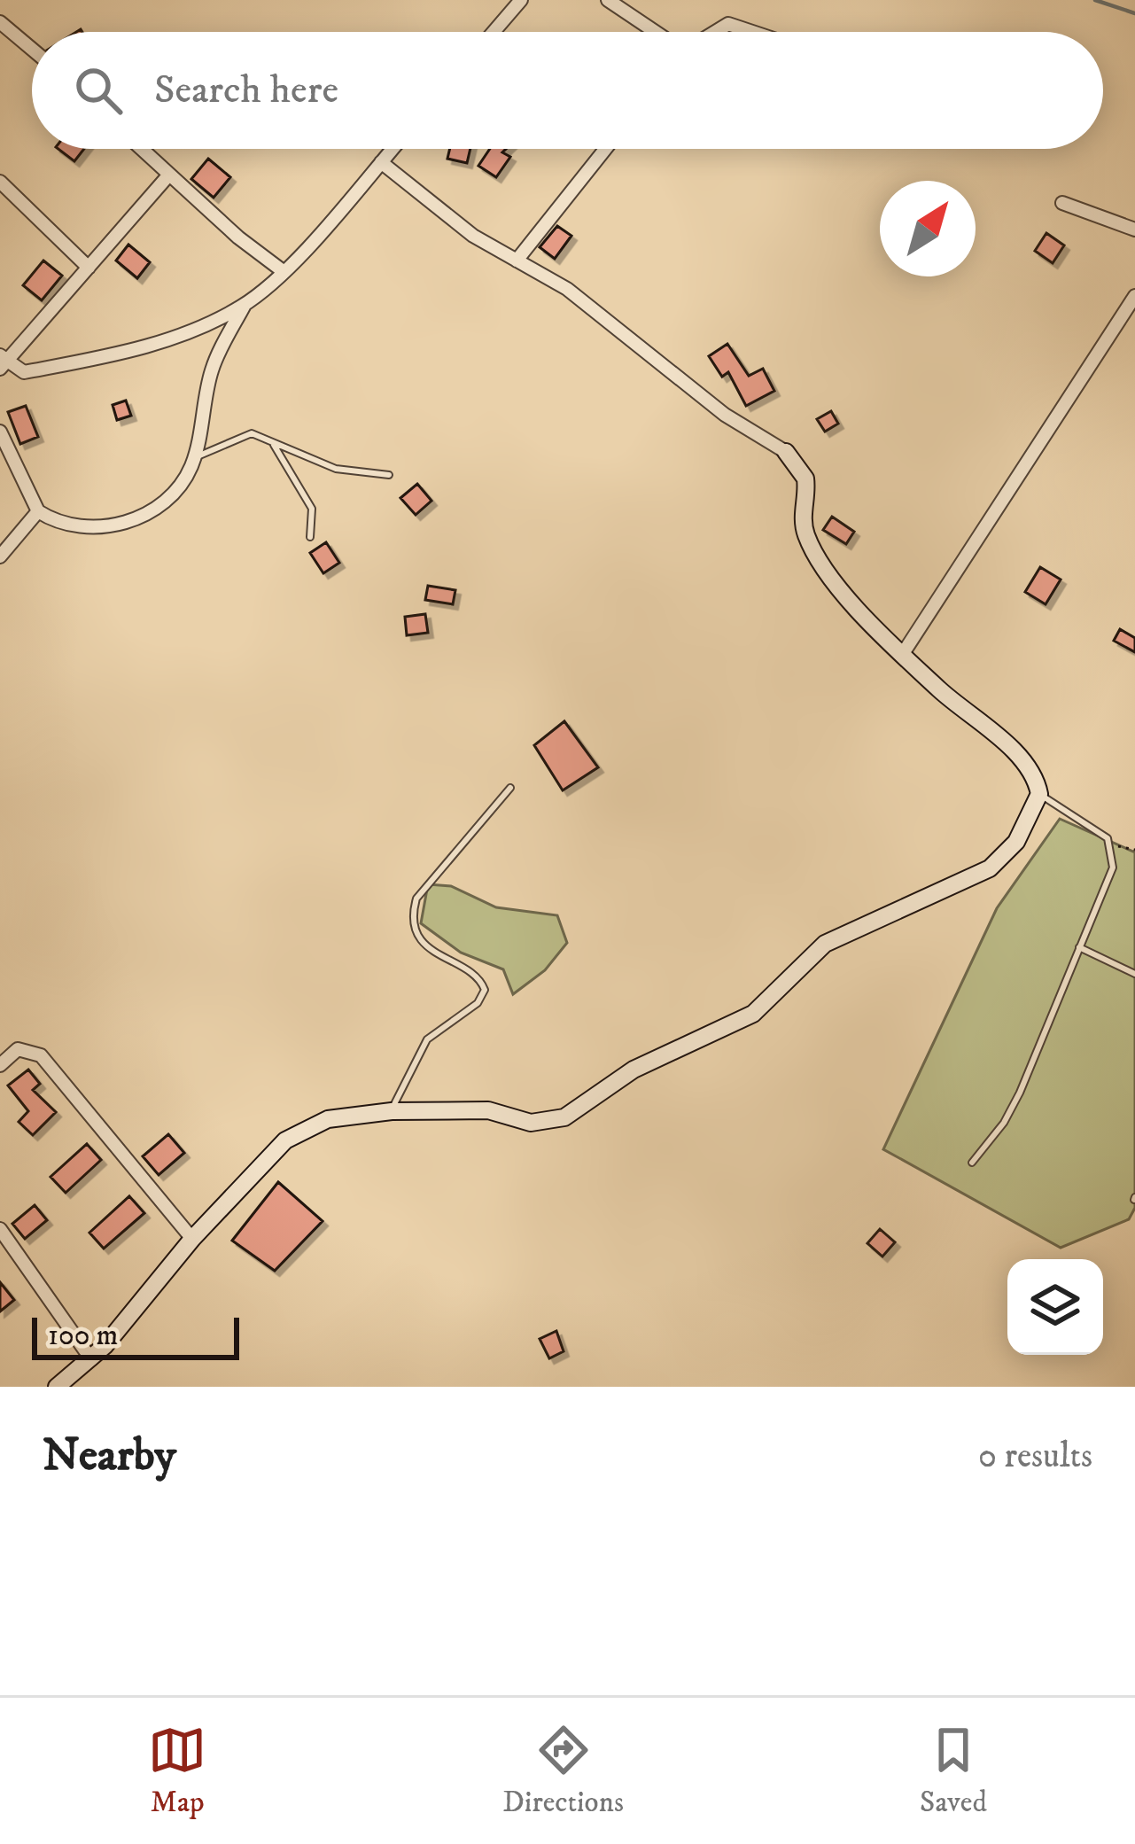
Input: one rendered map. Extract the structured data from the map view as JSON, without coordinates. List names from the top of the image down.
{
  "scale_bar": "100 m",
  "north": "top right",
  "page": {
    "search": "Search here",
    "scale": "100 m",
    "heading": ["Nearby", "0 results"],
    "nav": ["Map", "Directions", "Saved"]
  }
}
